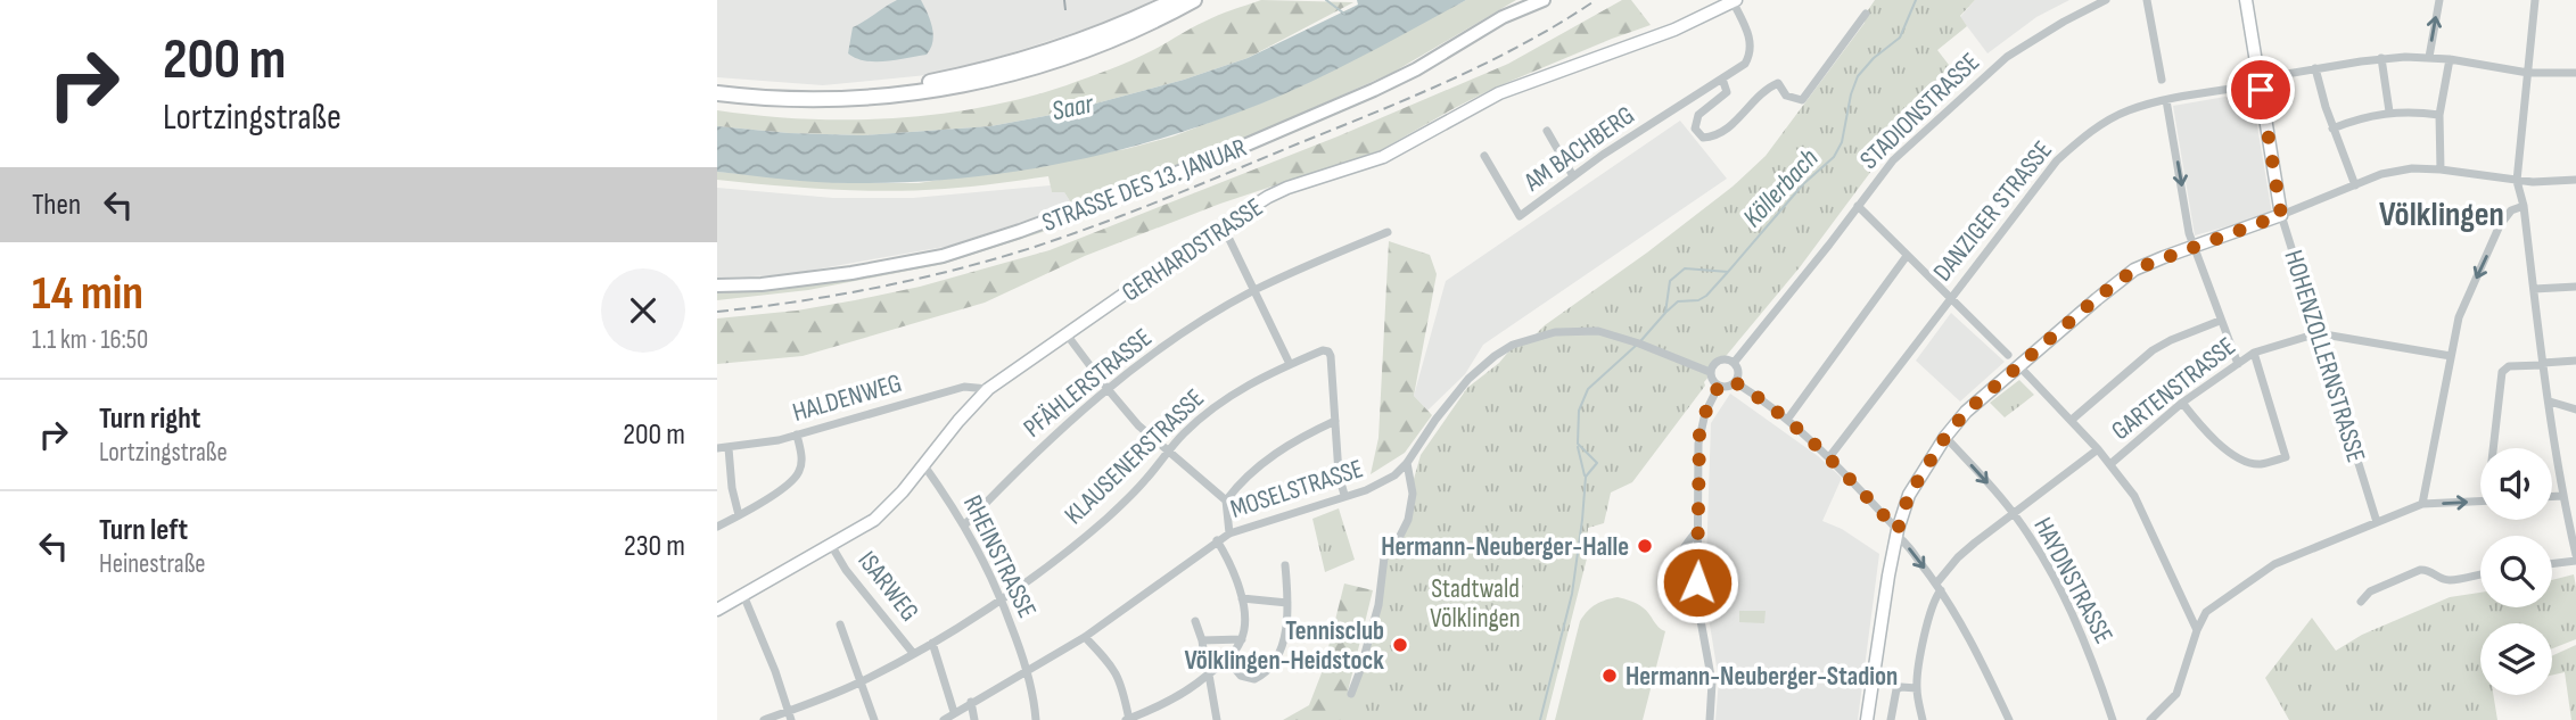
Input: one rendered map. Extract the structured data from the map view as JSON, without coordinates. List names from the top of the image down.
{
  "streets": {
    "main road": ["STRASSE DES 13. JANUAR"],
    "street": [
      "STADIONSTRASSE",
      "AM BACHBERG",
      "DANZIGER STRASSE",
      "GERHARDSTRASSE",
      "HOHENZOLLERNSTRASSE",
      "PFÄHLERSTRASSE",
      "GARTENSTRASSE",
      "HALDENWEG",
      "KLAUSENERSTRASSE",
      "MOSELSTRASSE",
      "RHEINSTRASSE",
      "HAYDNSTRASSE",
      "ISARWEG"
    ]
  },
  "crossings": [
    ["STADIONSTRASSE", "MOSELSTRASSE"],
    ["AM BACHBERG", "GERHARDSTRASSE"],
    ["DANZIGER STRASSE", "HOHENZOLLERNSTRASSE"],
    ["GERHARDSTRASSE", "HALDENWEG"],
    ["GERHARDSTRASSE", "RHEINSTRASSE"],
    ["GERHARDSTRASSE", "ISARWEG"],
    ["HOHENZOLLERNSTRASSE", "GARTENSTRASSE"],
    ["PFÄHLERSTRASSE", "RHEINSTRASSE"],
    ["KLAUSENERSTRASSE", "RHEINSTRASSE"],
    ["KLAUSENERSTRASSE", "ISARWEG"],
    ["MOSELSTRASSE", "RHEINSTRASSE"]
  ],
  "districts": ["Völklingen"],
  "water": ["Saar", "Köllerbach"],
  "parks": ["Stadtwald Völklingen"],
  "places": ["Hermann-Neuberger-Halle", "Tennisclub Völklingen-Heidstock", "Hermann-Neuberger-Stadion"],
  "page": {
    "turn": ["200 m", "Lortzingstraße"],
    "then": "Then",
    "heading": ["14 min", "1.1 km · 16:50"],
    "list": [
      {
        "name": "Turn right",
        "note": "Lortzingstraße",
        "value": "200 m"
      },
      {
        "name": "Turn left",
        "note": "Heinestraße",
        "value": "230 m"
      }
    ]
  }
}
